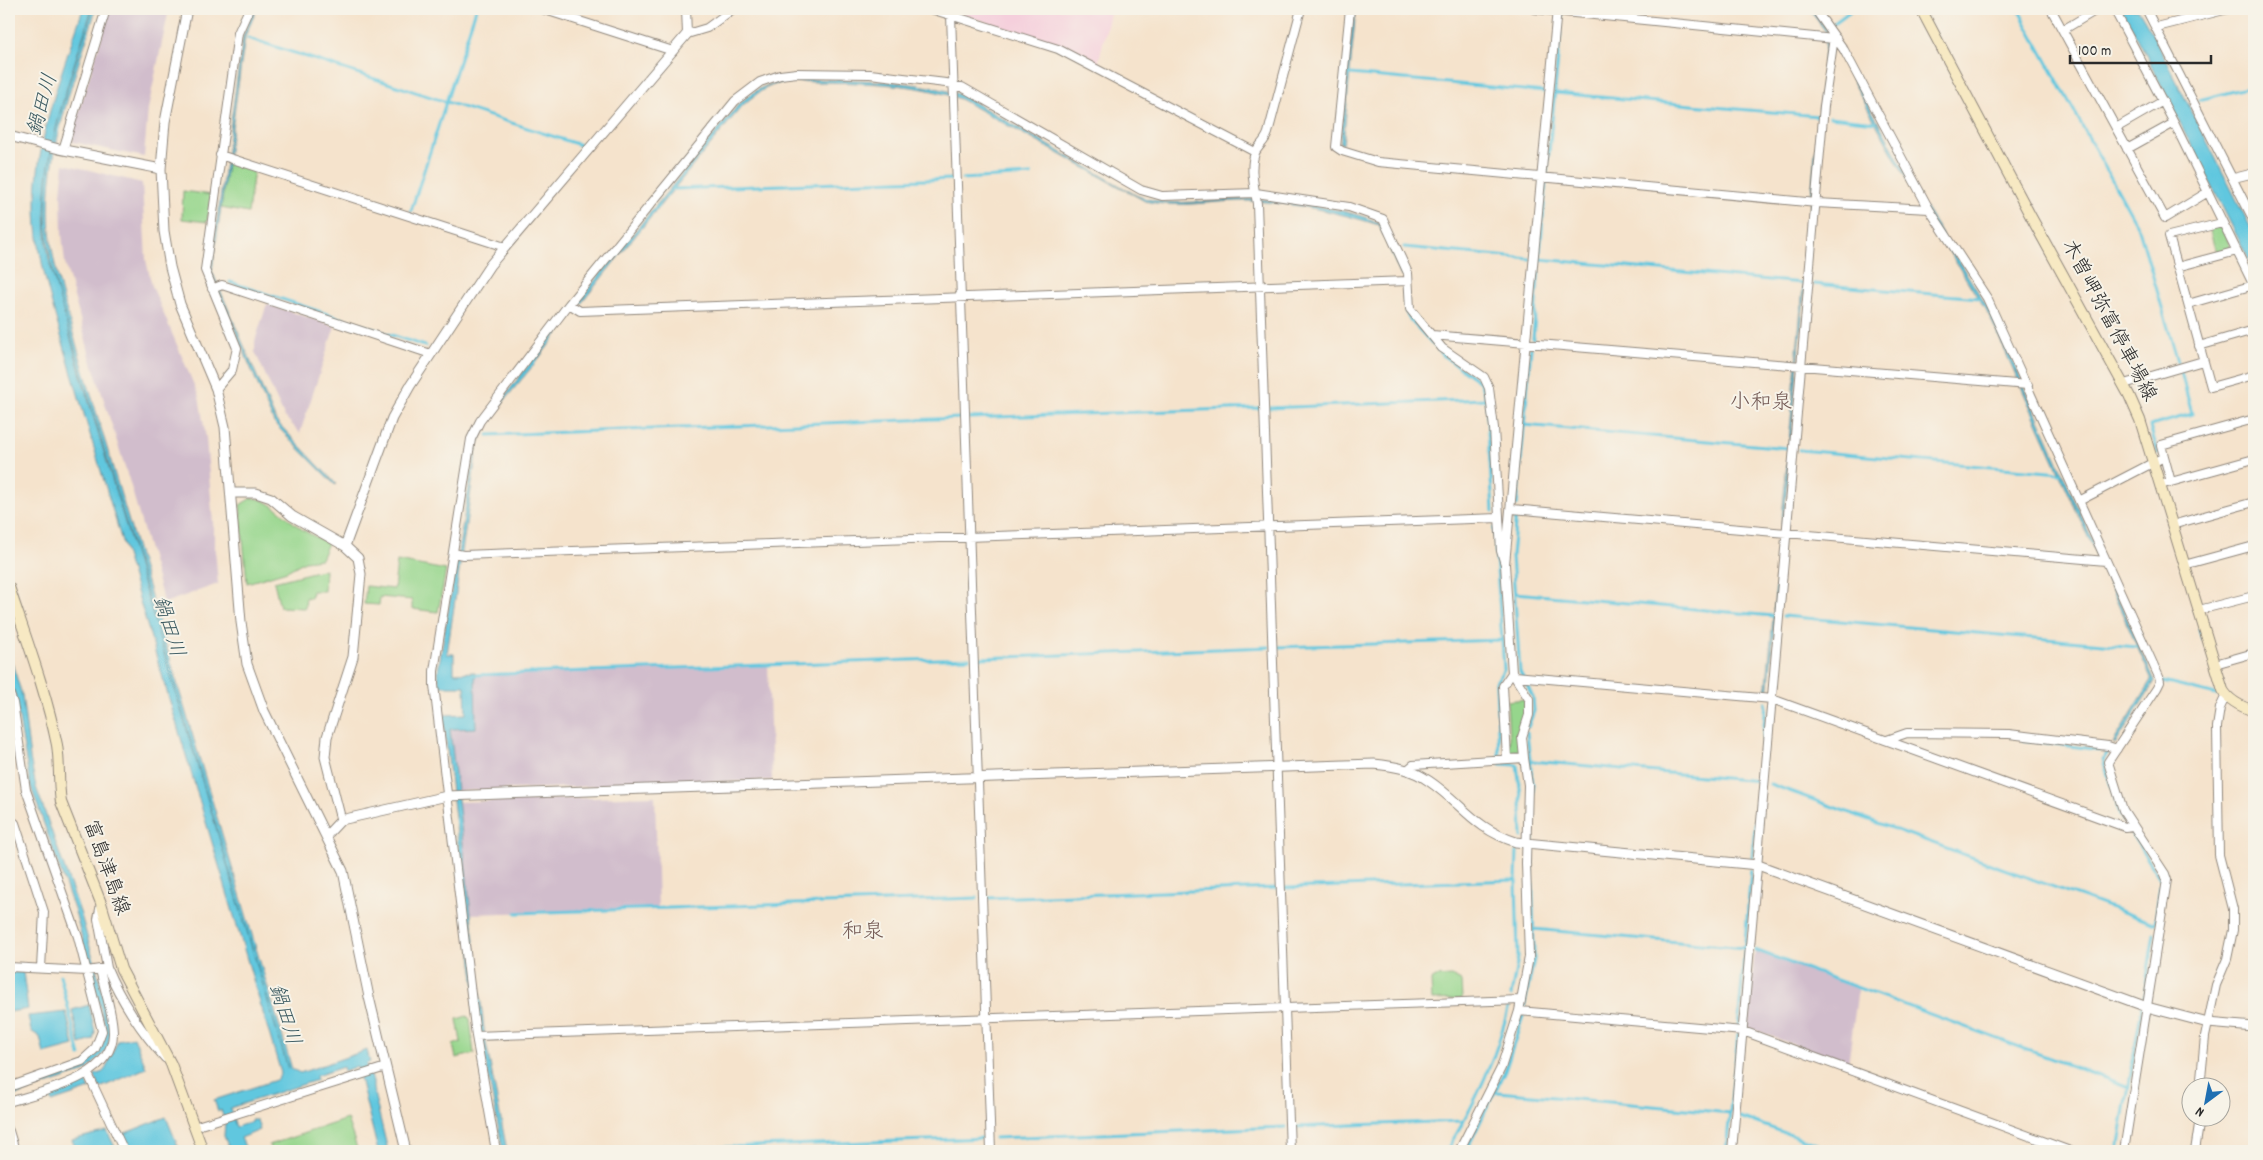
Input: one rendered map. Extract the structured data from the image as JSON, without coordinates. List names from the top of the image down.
{
  "streets": {
    "main road": ["木曽岬弥富停車場線", "富島津島線"]
  },
  "districts": ["小和泉", "和泉"],
  "water": ["鍋田川"],
  "scale_bar": "100 m",
  "north": "bottom left"
}
